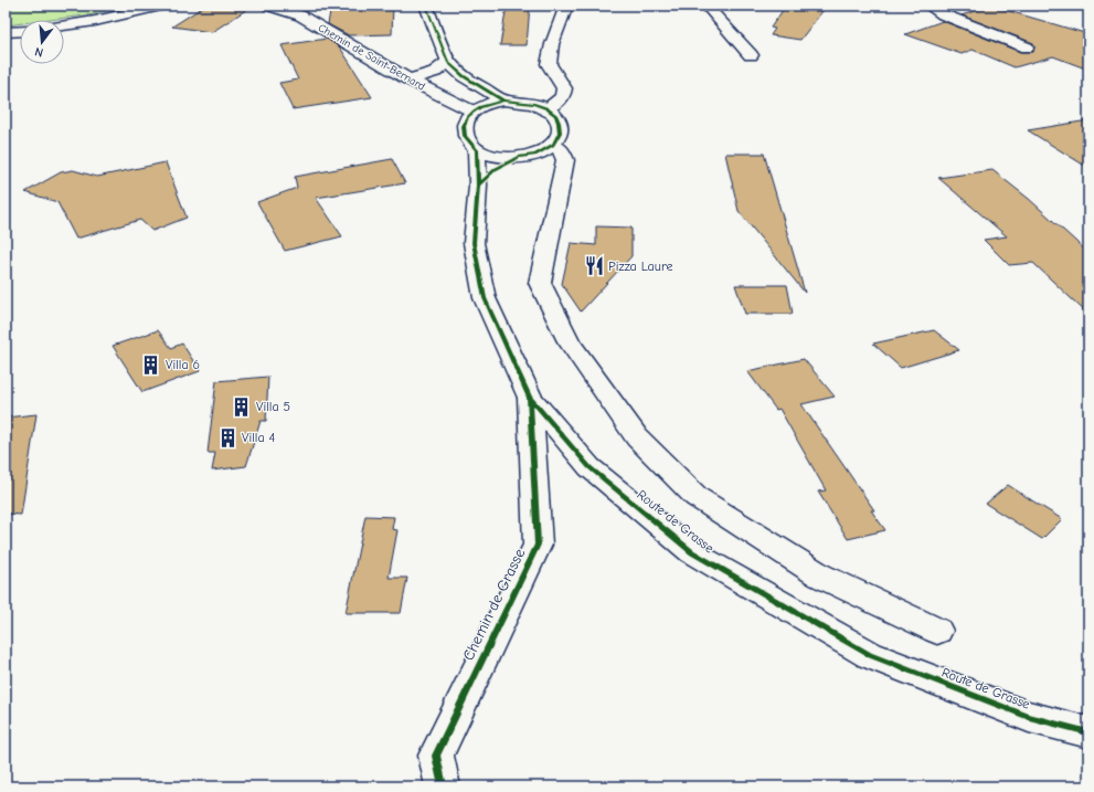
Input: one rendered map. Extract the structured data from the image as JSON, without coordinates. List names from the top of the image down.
{
  "streets": {
    "street": ["Chemin de Saint-Bernard", "Route de Grasse", "Chemin de Grasse"]
  },
  "crossings": [
    ["Chemin de Saint-Bernard", "Route de Grasse"],
    ["Route de Grasse", "Chemin de Grasse"]
  ],
  "places": {
    "restaurant": ["Pizza Laure"],
    "building": ["Villa 6", "Villa 5", "Villa 4"]
  },
  "north": "bottom"
}
